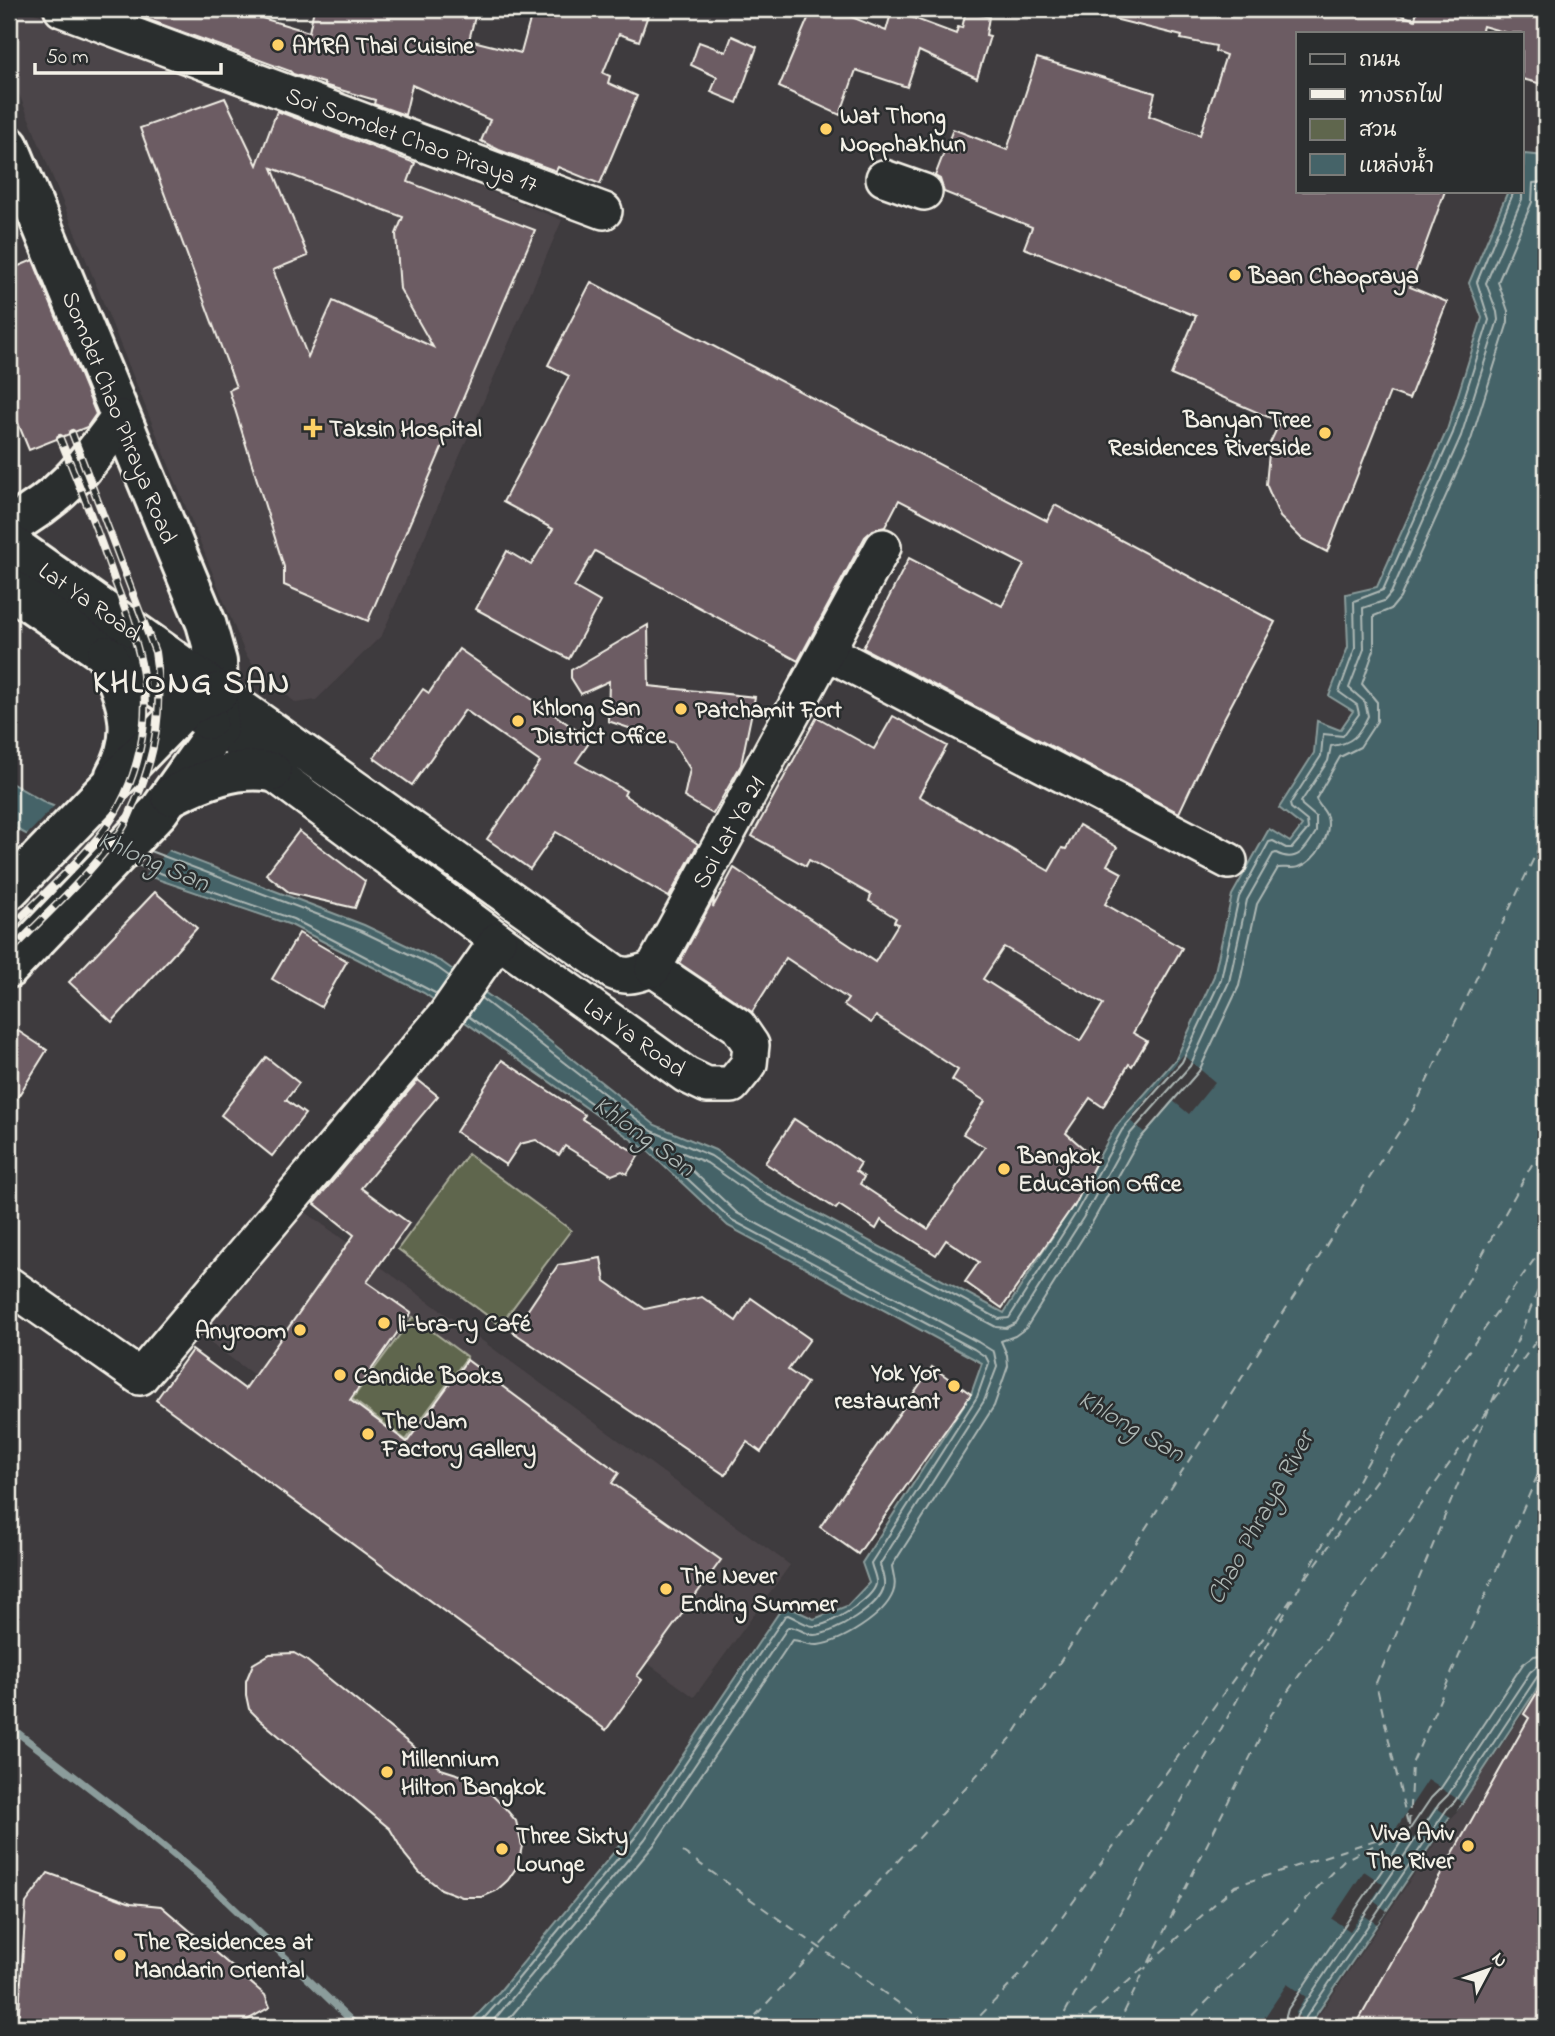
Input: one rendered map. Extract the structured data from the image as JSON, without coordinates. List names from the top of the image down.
{
  "streets": {
    "main road": ["Somdet Chao Phraya Road", "Lat Ya Road"],
    "street": ["Soi Somdet Chao Piraya 17", "Soi Lat Ya 21"]
  },
  "crossings": [
    ["Somdet Chao Phraya Road", "Lat Ya Road"],
    ["Lat Ya Road", "Soi Lat Ya 21"]
  ],
  "districts": ["KHLONG SAN"],
  "water": ["Khlong San", "Chao Phraya River"],
  "places": {
    "other": [
      "AMRA Thai Cuisine",
      "Wat Thong Nopphakhun",
      "Baan Chaopraya",
      "Banyan Tree Residences Riverside",
      "Patchamit Fort",
      "Khlong San District Office",
      "Bangkok Education Office",
      "li-bra-ry Café",
      "Anyroom",
      "Candide Books",
      "Yok Yor restaurant",
      "The Jam Factory Gallery",
      "The Never Ending Summer",
      "Millennium Hilton Bangkok",
      "Viva Aviv The River",
      "Three Sixty Lounge",
      "The Residences at Mandarin Oriental"
    ],
    "health": ["Taksin Hospital"]
  },
  "legend": [
    "ถนน",
    "ทางรถไฟ",
    "สวน",
    "แหล่งน้ำ"
  ],
  "scale_bar": "50 m",
  "north": "top right"
}
